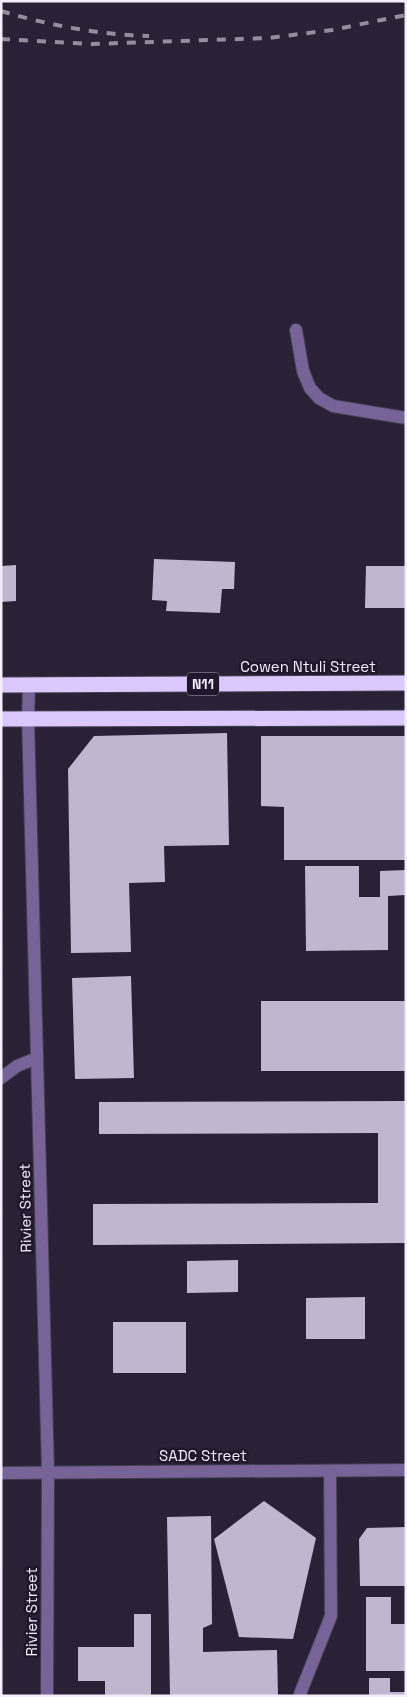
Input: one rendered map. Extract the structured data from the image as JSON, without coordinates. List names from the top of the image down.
{
  "streets": {
    "highway": ["Cowen Ntuli Street", "N11"],
    "street": ["Rivier Street", "SADC Street"]
  },
  "crossings": [
    ["Cowen Ntuli Street", "Rivier Street"],
    ["Rivier Street", "SADC Street"]
  ]
}
